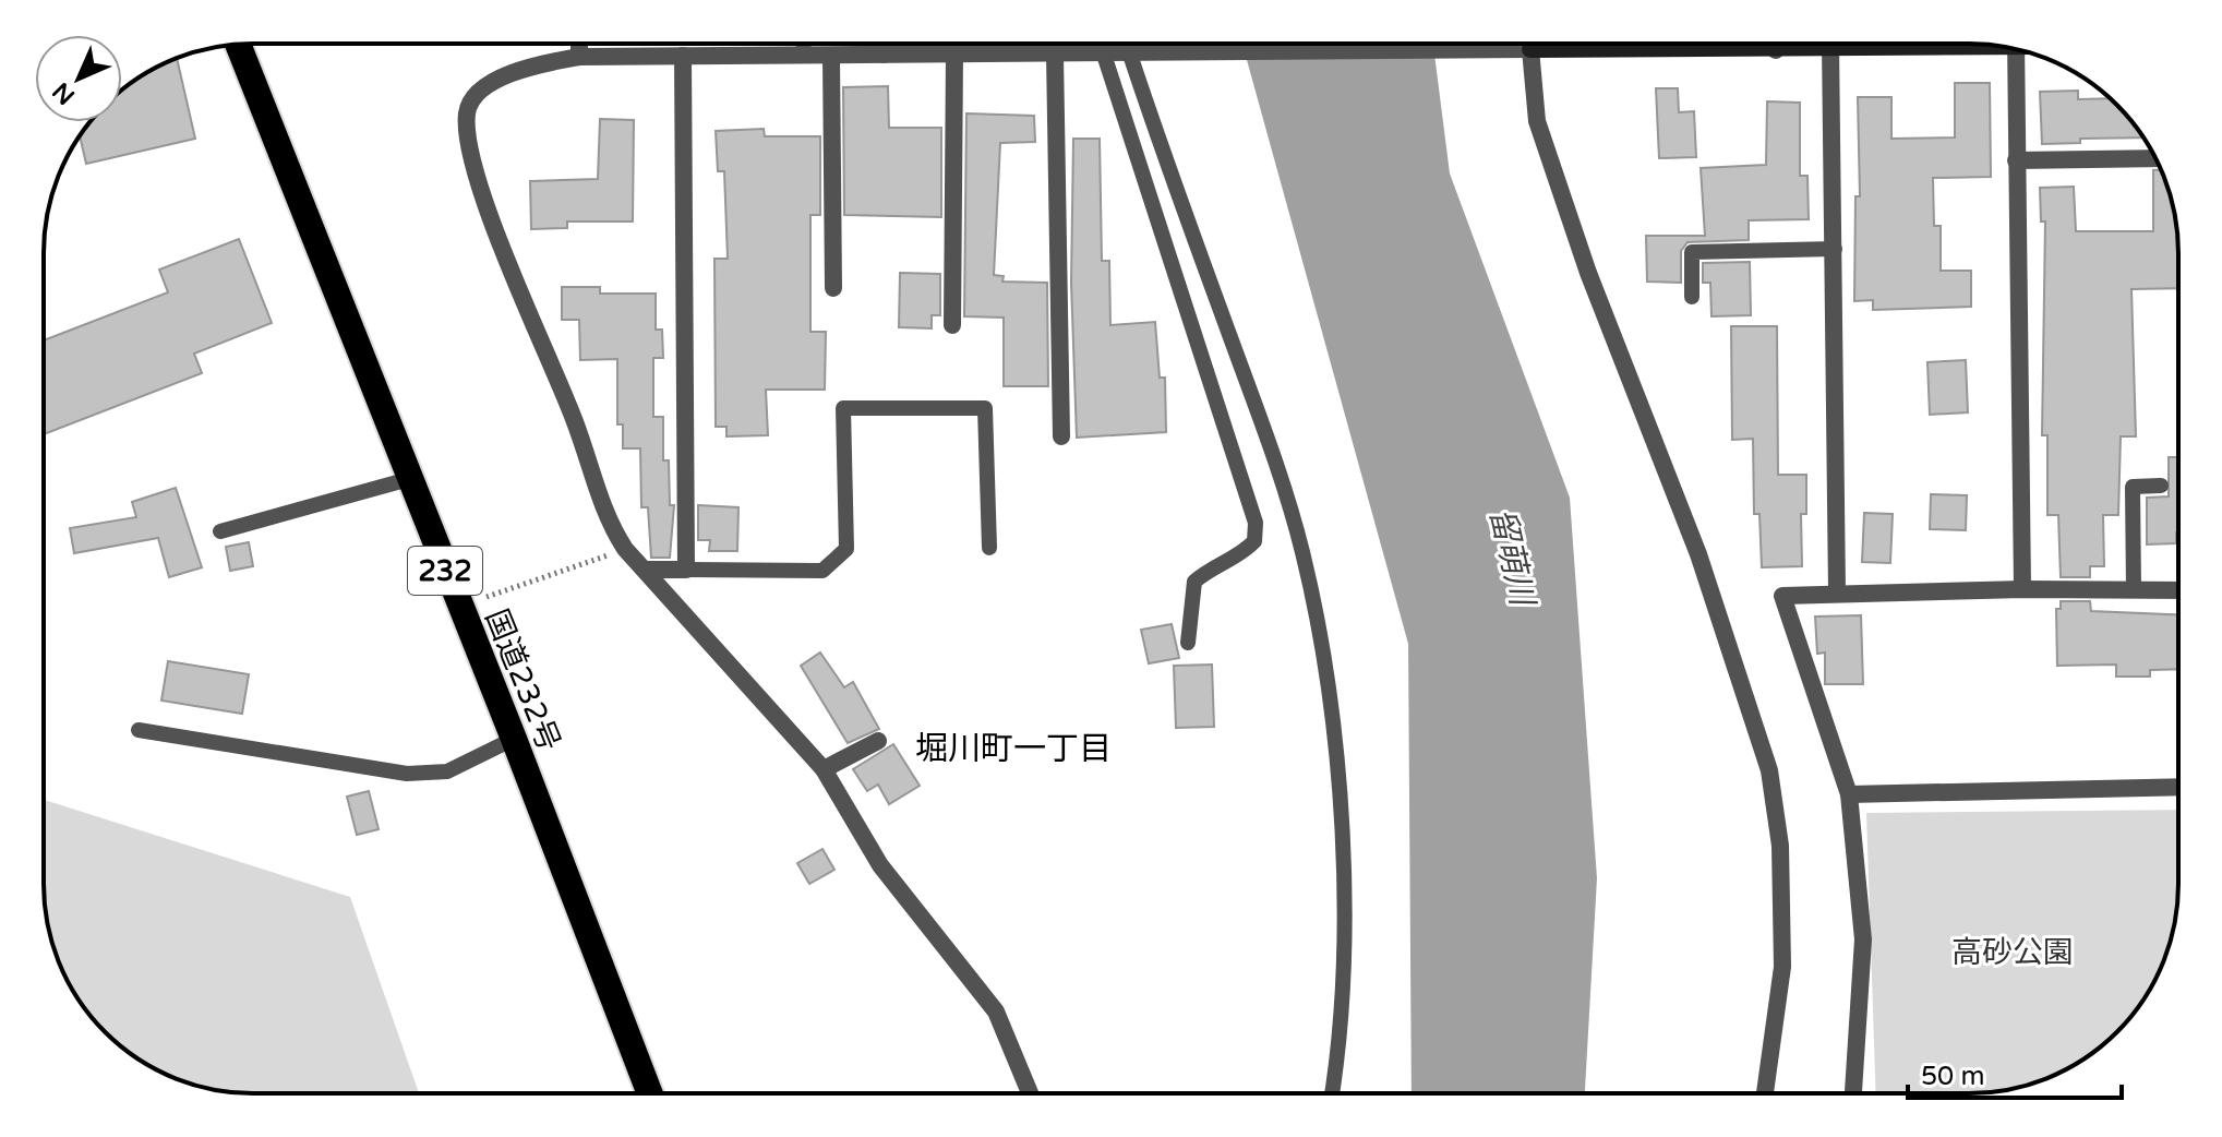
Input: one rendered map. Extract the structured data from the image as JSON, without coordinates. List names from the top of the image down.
{
  "streets": {
    "highway": ["232", "国道232号"]
  },
  "districts": ["堀川町一丁目"],
  "water": ["留萌川"],
  "parks": ["高砂公園"],
  "scale_bar": "50 m",
  "north": "bottom left"
}
